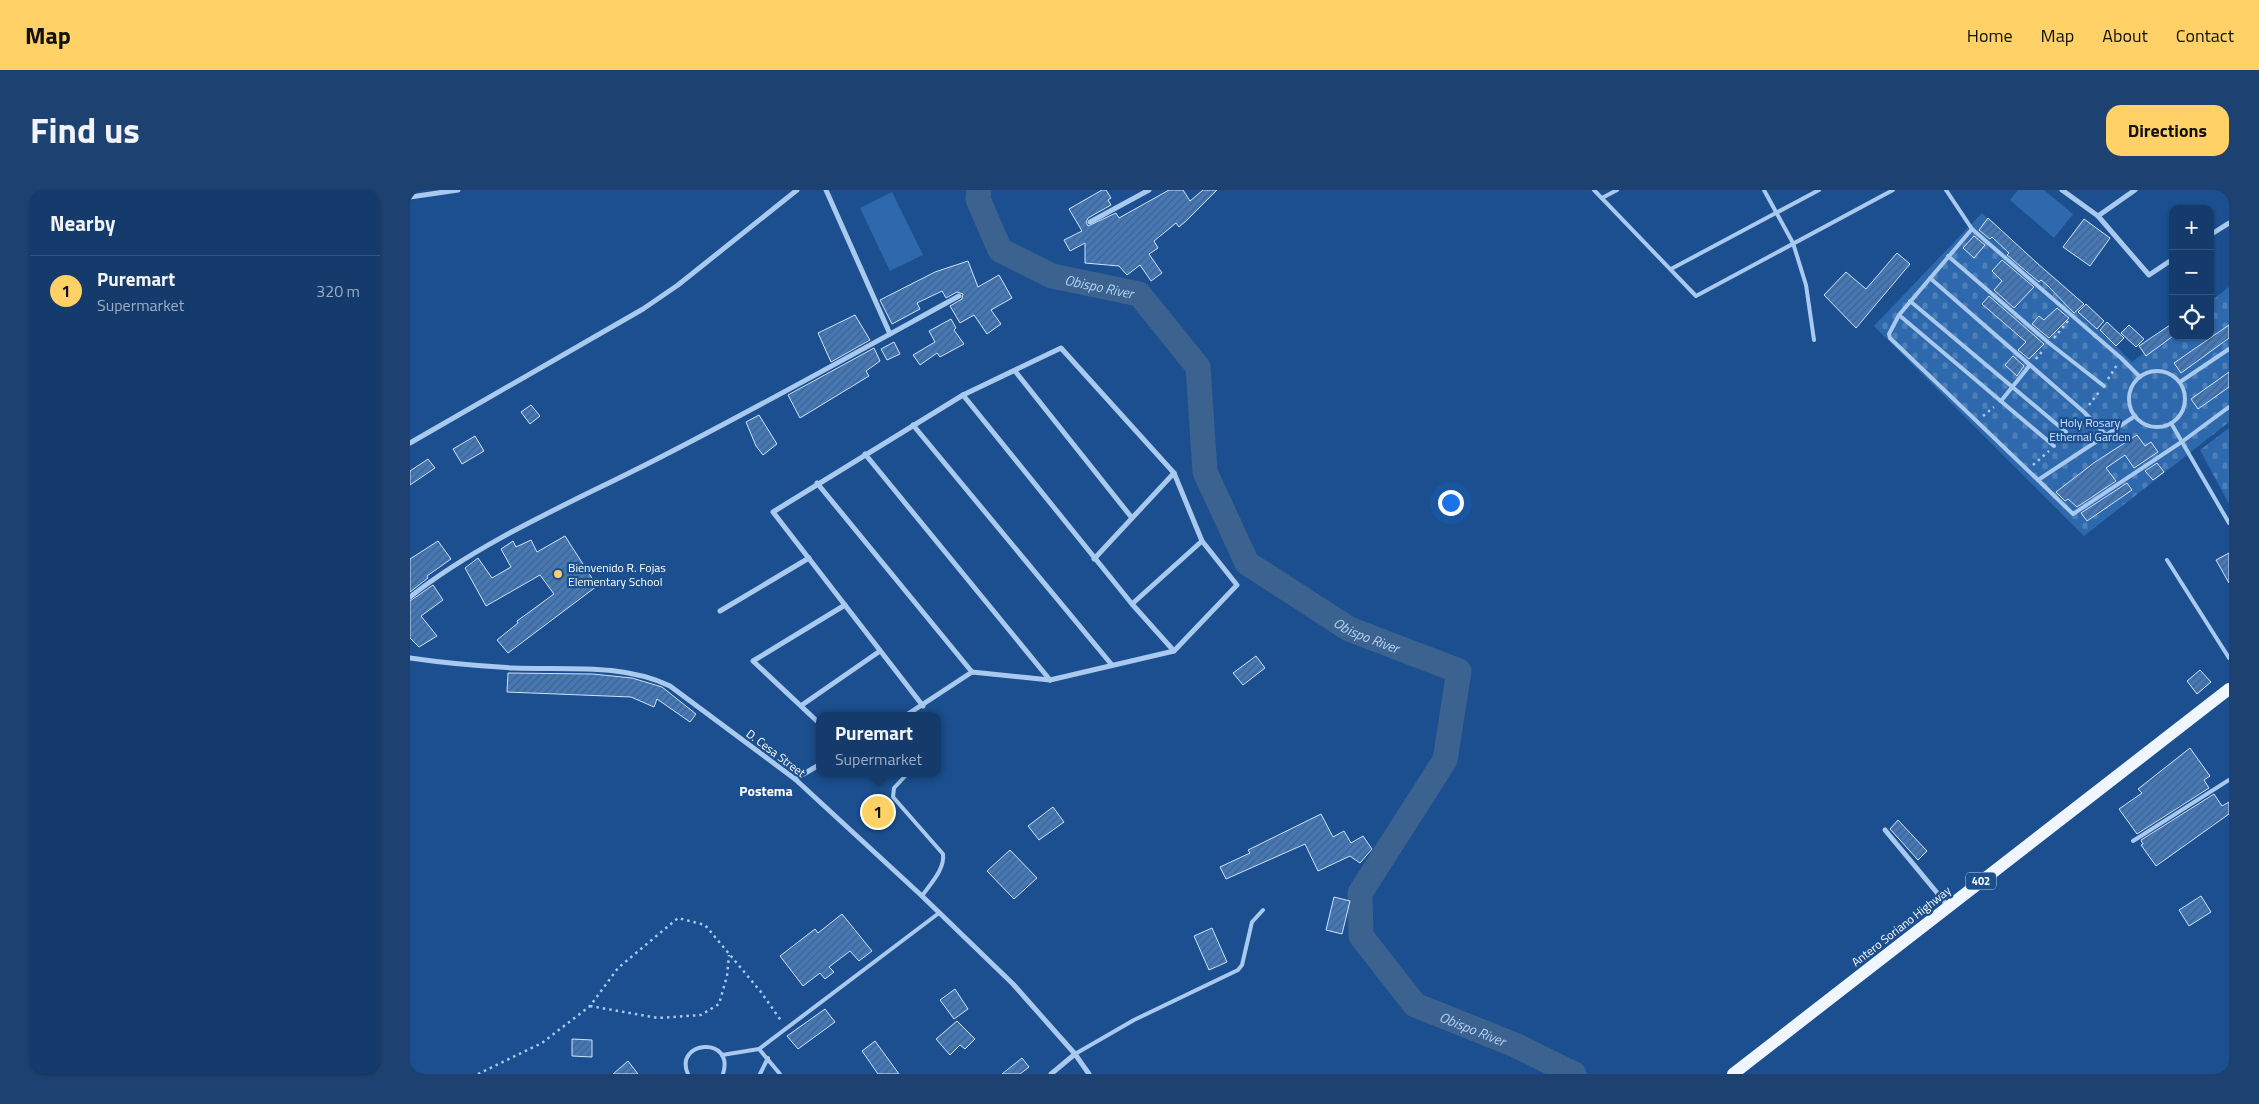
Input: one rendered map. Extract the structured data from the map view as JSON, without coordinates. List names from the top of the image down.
{
  "streets": {
    "main road": ["402", "Antero Soriano Highway"],
    "street": ["D. Cesa Street"]
  },
  "districts": ["Postema"],
  "water": ["Obispo River"],
  "parks": ["Holy Rosary Ethernal Garden"],
  "places": ["Bienvenido R. Fojas Elementary School"],
  "page": {
    "header": "Map",
    "nav": [
      "Home",
      "Map",
      "About",
      "Contact"
    ],
    "title": "Find us",
    "buttons": "Directions",
    "heading": "Nearby",
    "map_buttons": ["+", "−"],
    "list": [
      {
        "mark": "1",
        "name": "Puremart",
        "note": "Supermarket",
        "value": "320 m"
      }
    ],
    "popup": ["Puremart", "Supermarket"],
    "pins": "1"
  }
}
